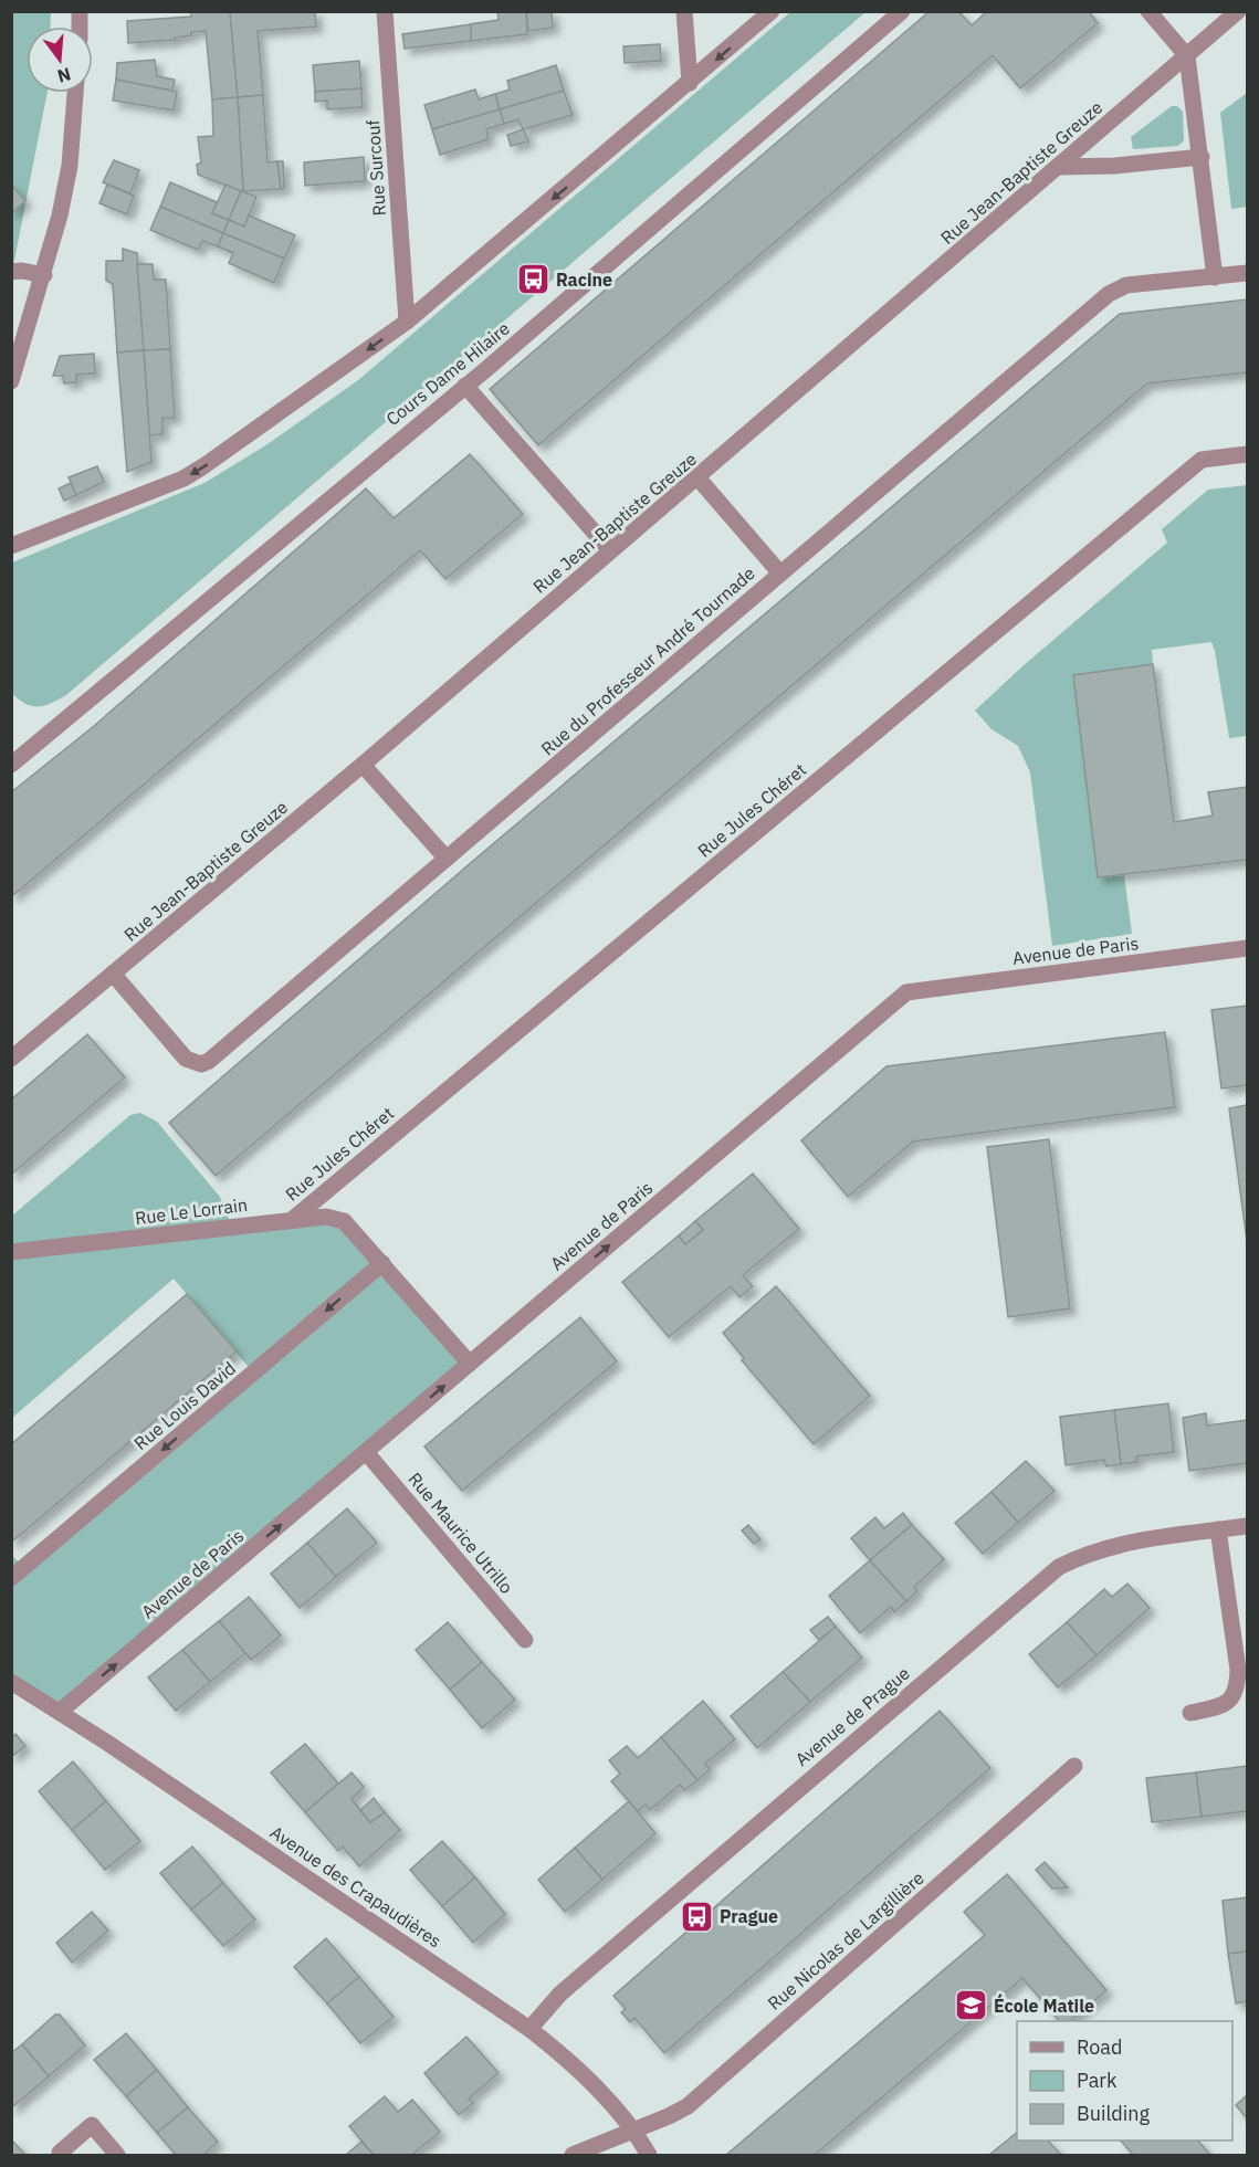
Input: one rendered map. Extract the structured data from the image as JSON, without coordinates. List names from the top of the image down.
{
  "streets": {
    "street": [
      "Rue Surcouf",
      "Rue Jean-Baptiste Greuze",
      "Cours Dame Hilaire",
      "Rue du Professeur André Tournade",
      "Rue Jules Chéret",
      "Avenue de Paris",
      "Rue Le Lorrain",
      "Rue Louis David",
      "Rue Maurice Utrillo",
      "Avenue de Prague",
      "Avenue des Crapaudières",
      "Rue Nicolas de Largillière"
    ]
  },
  "crossings": [
    ["Rue Jean-Baptiste Greuze", "Rue du Professeur André Tournade"],
    ["Rue Jules Chéret", "Rue Le Lorrain"],
    ["Avenue de Paris", "Rue Le Lorrain"],
    ["Avenue de Paris", "Rue Maurice Utrillo"],
    ["Avenue de Paris", "Avenue des Crapaudières"],
    ["Rue Le Lorrain", "Rue Louis David"],
    ["Avenue de Prague", "Avenue des Crapaudières"],
    ["Avenue des Crapaudières", "Rue Nicolas de Largillière"]
  ],
  "one_way": ["Avenue de Paris", "Rue Louis David"],
  "places": {
    "bus stop": ["Racine", "Prague"],
    "school or university": ["École Matile"]
  },
  "legend": ["Road", "Park", "Building"],
  "north": "bottom"
}
